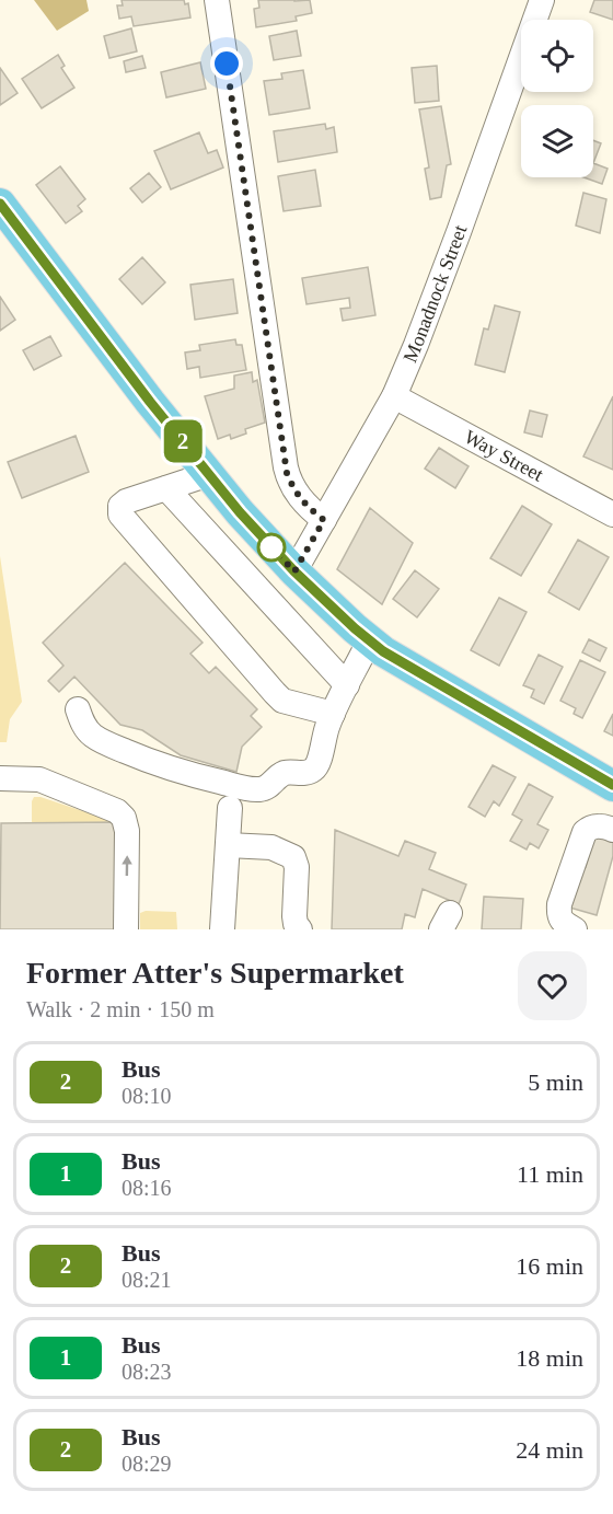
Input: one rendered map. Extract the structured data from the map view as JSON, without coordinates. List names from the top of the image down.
{
  "streets": {
    "street": ["Monadnock Street", "Way Street"]
  },
  "crossings": [
    ["Monadnock Street", "Way Street"]
  ],
  "lines": ["bus line 2"],
  "page": {
    "on_map": "2",
    "heading": ["Former Atter's Supermarket", "Walk · 2 min · 150 m"],
    "list": [
      {
        "mark": "2",
        "name": "Bus",
        "note": "08:10",
        "value": "5 min"
      },
      {
        "mark": "1",
        "name": "Bus",
        "note": "08:16",
        "value": "11 min"
      },
      {
        "mark": "2",
        "name": "Bus",
        "note": "08:21",
        "value": "16 min"
      },
      {
        "mark": "1",
        "name": "Bus",
        "note": "08:23",
        "value": "18 min"
      },
      {
        "mark": "2",
        "name": "Bus",
        "note": "08:29",
        "value": "24 min"
      }
    ]
  }
}
